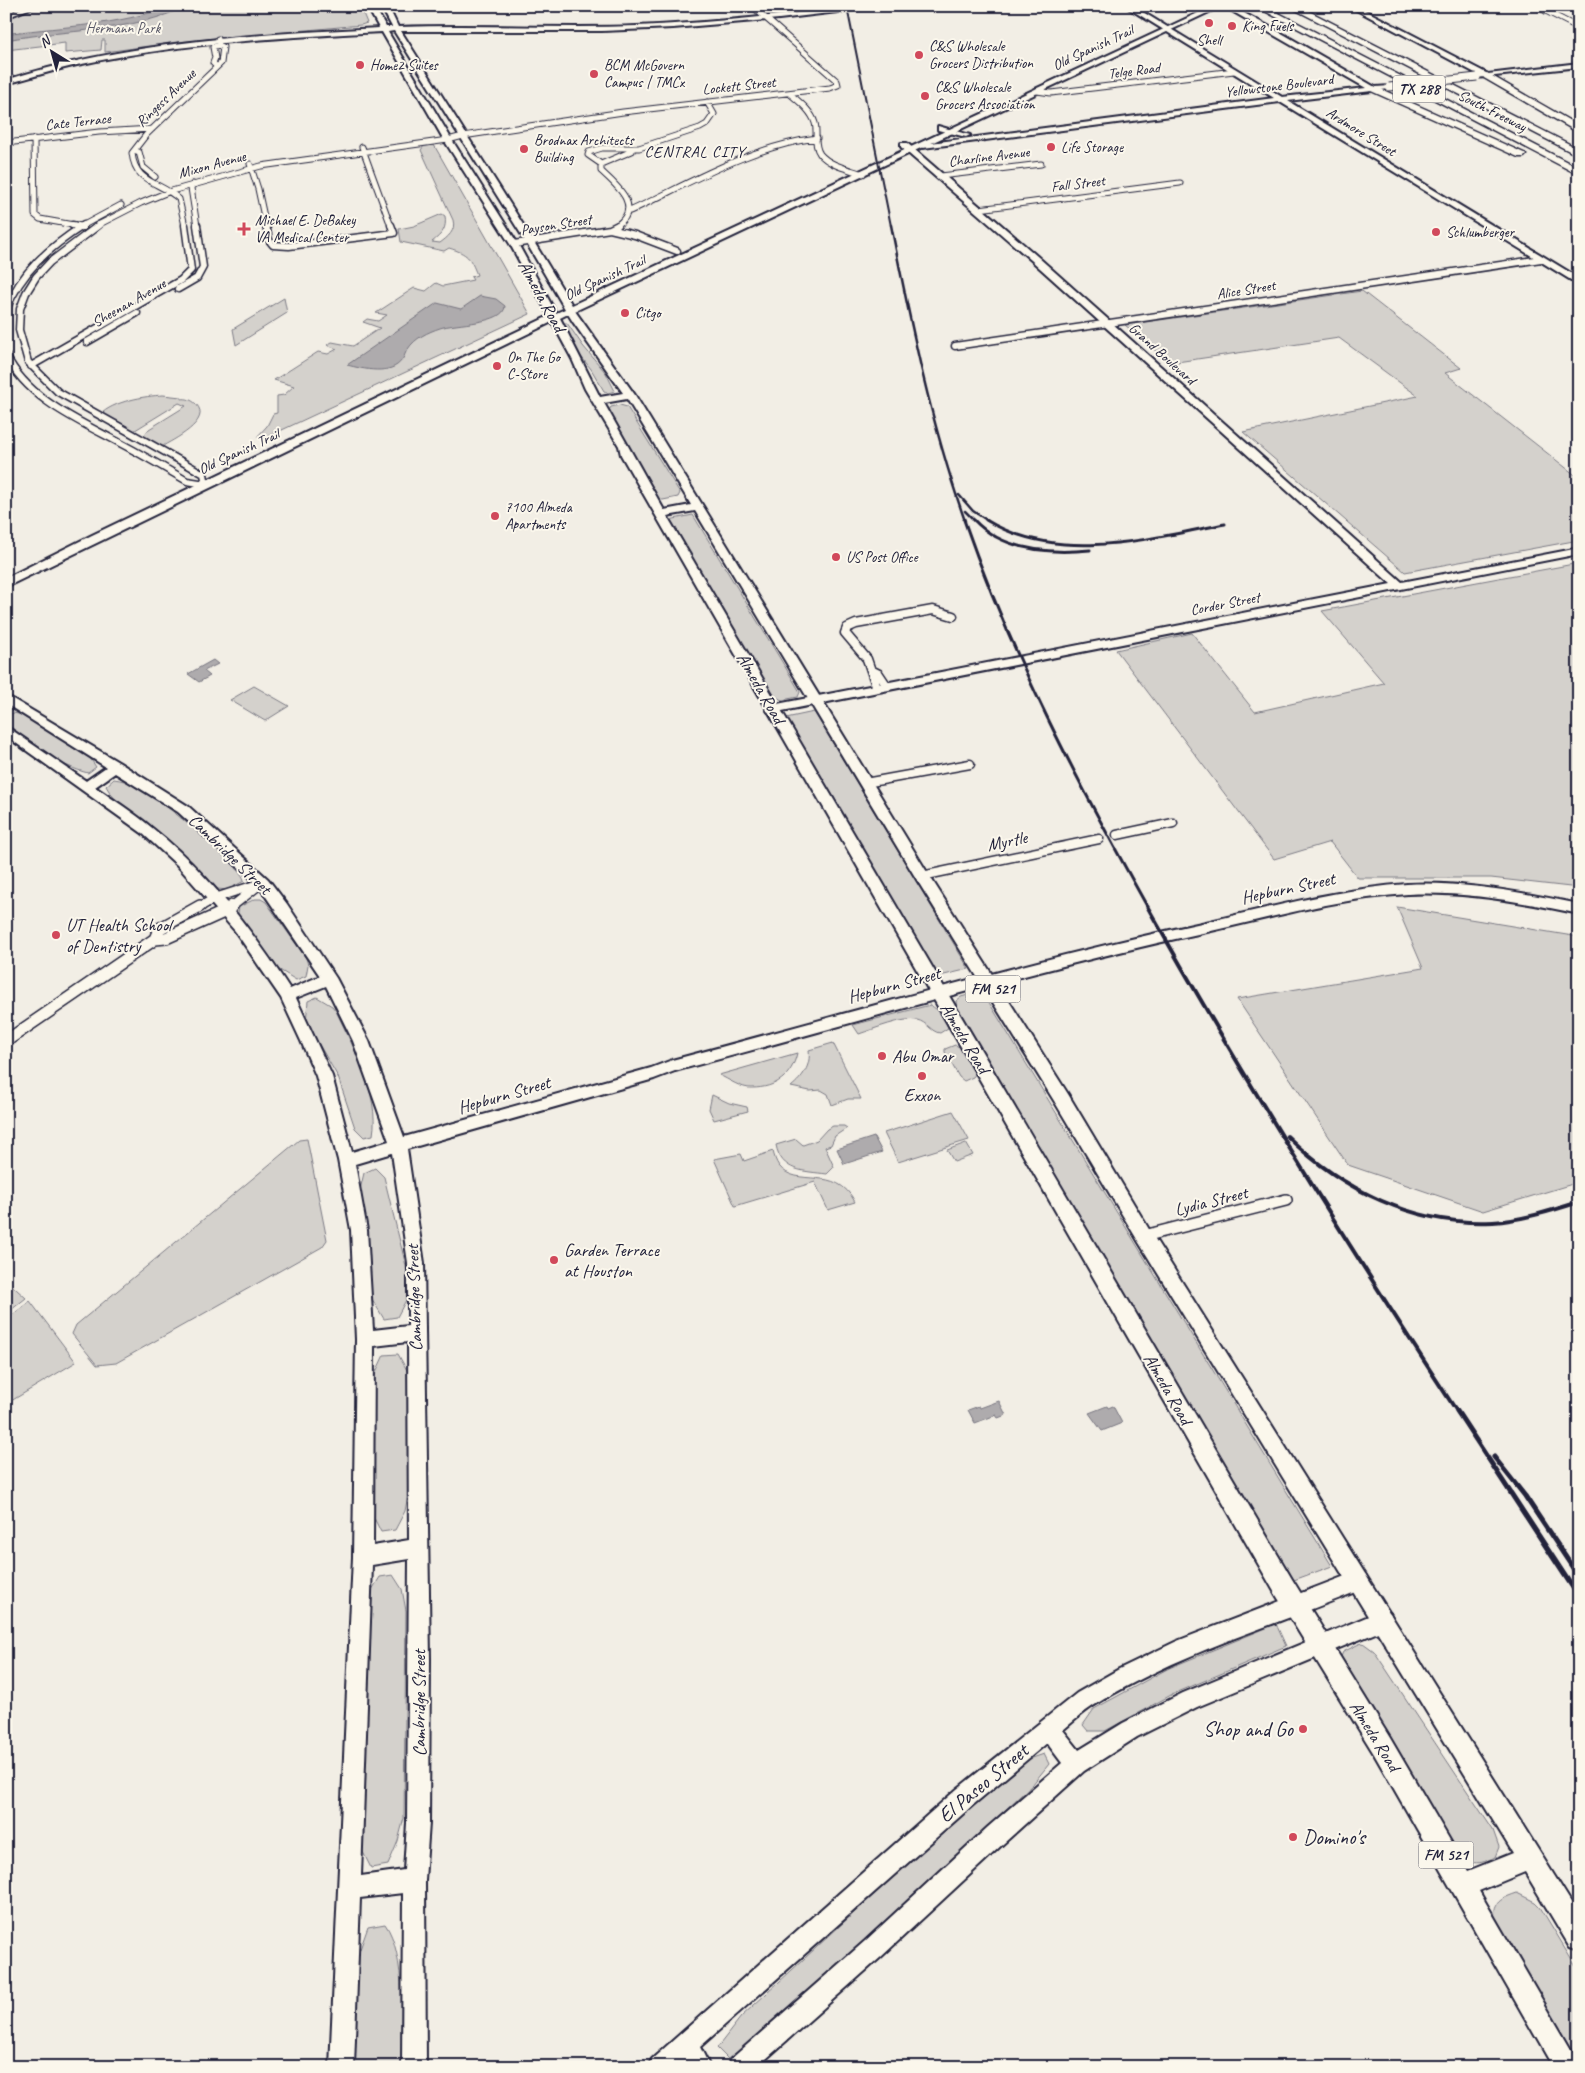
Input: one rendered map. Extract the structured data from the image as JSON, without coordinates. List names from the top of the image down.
{
  "streets": {
    "highway": ["TX 288", "South Freeway"],
    "main road": ["Old Spanish Trail", "Almeda Road", "FM 521"],
    "street": [
      "Telge Road",
      "Lockett Street",
      "Yellowstone Boulevard",
      "Ringess Avenue",
      "Cate Terrace",
      "Ardmore Street",
      "Charline Avenue",
      "Mixon Avenue",
      "Fall Street",
      "Payson Street",
      "Alice Street",
      "Sheenan Avenue",
      "Grand Boulevard",
      "Corder Street",
      "Myrtle",
      "Cambridge Street",
      "Hepburn Street",
      "Lydia Street",
      "El Paseo Street"
    ]
  },
  "crossings": [
    ["Old Spanish Trail", "Telge Road"],
    ["Old Spanish Trail", "Yellowstone Boulevard"],
    ["Old Spanish Trail", "Ardmore Street"],
    ["Old Spanish Trail", "Mixon Avenue"],
    ["Old Spanish Trail", "Almeda Road"],
    ["Old Spanish Trail", "Grand Boulevard"],
    ["Telge Road", "Ardmore Street"],
    ["Lockett Street", "Mixon Avenue"],
    ["Lockett Street", "Almeda Road"],
    ["Yellowstone Boulevard", "Ardmore Street"],
    ["Ringess Avenue", "Cate Terrace"],
    ["Ringess Avenue", "Mixon Avenue"],
    ["Ringess Avenue", "Sheenan Avenue"],
    ["Ardmore Street", "Alice Street"],
    ["Charline Avenue", "Grand Boulevard"],
    ["Mixon Avenue", "Almeda Road"],
    ["Mixon Avenue", "Sheenan Avenue"],
    ["Fall Street", "Grand Boulevard"],
    ["Payson Street", "Almeda Road"],
    ["Alice Street", "Grand Boulevard"],
    ["Almeda Road", "Corder Street"],
    ["Almeda Road", "Myrtle"],
    ["Almeda Road", "Hepburn Street"],
    ["Almeda Road", "Lydia Street"],
    ["Almeda Road", "El Paseo Street"],
    ["Grand Boulevard", "Corder Street"],
    ["Cambridge Street", "Hepburn Street"]
  ],
  "districts": ["CENTRAL CITY"],
  "parks": ["Hermann Park"],
  "places": {
    "other": [
      "Shell",
      "King Fuels",
      "C&S Wholesale Grocers Distribution",
      "Home2 Suites",
      "BCM McGovern Campus | TMCx",
      "C&S Wholesale Grocers Association",
      "Life Storage",
      "Brodnax Architects Building",
      "Schlumberger",
      "Citgo",
      "On The Go C-Store",
      "7100 Almeda Apartments",
      "US Post Office",
      "UT Health School of Dentistry",
      "Abu Omar",
      "Exxon",
      "Garden Terrace at Houston",
      "Shop and Go",
      "Domino's"
    ],
    "health": ["Michael E. DeBakey VA Medical Center"]
  },
  "north": "top left"
}
